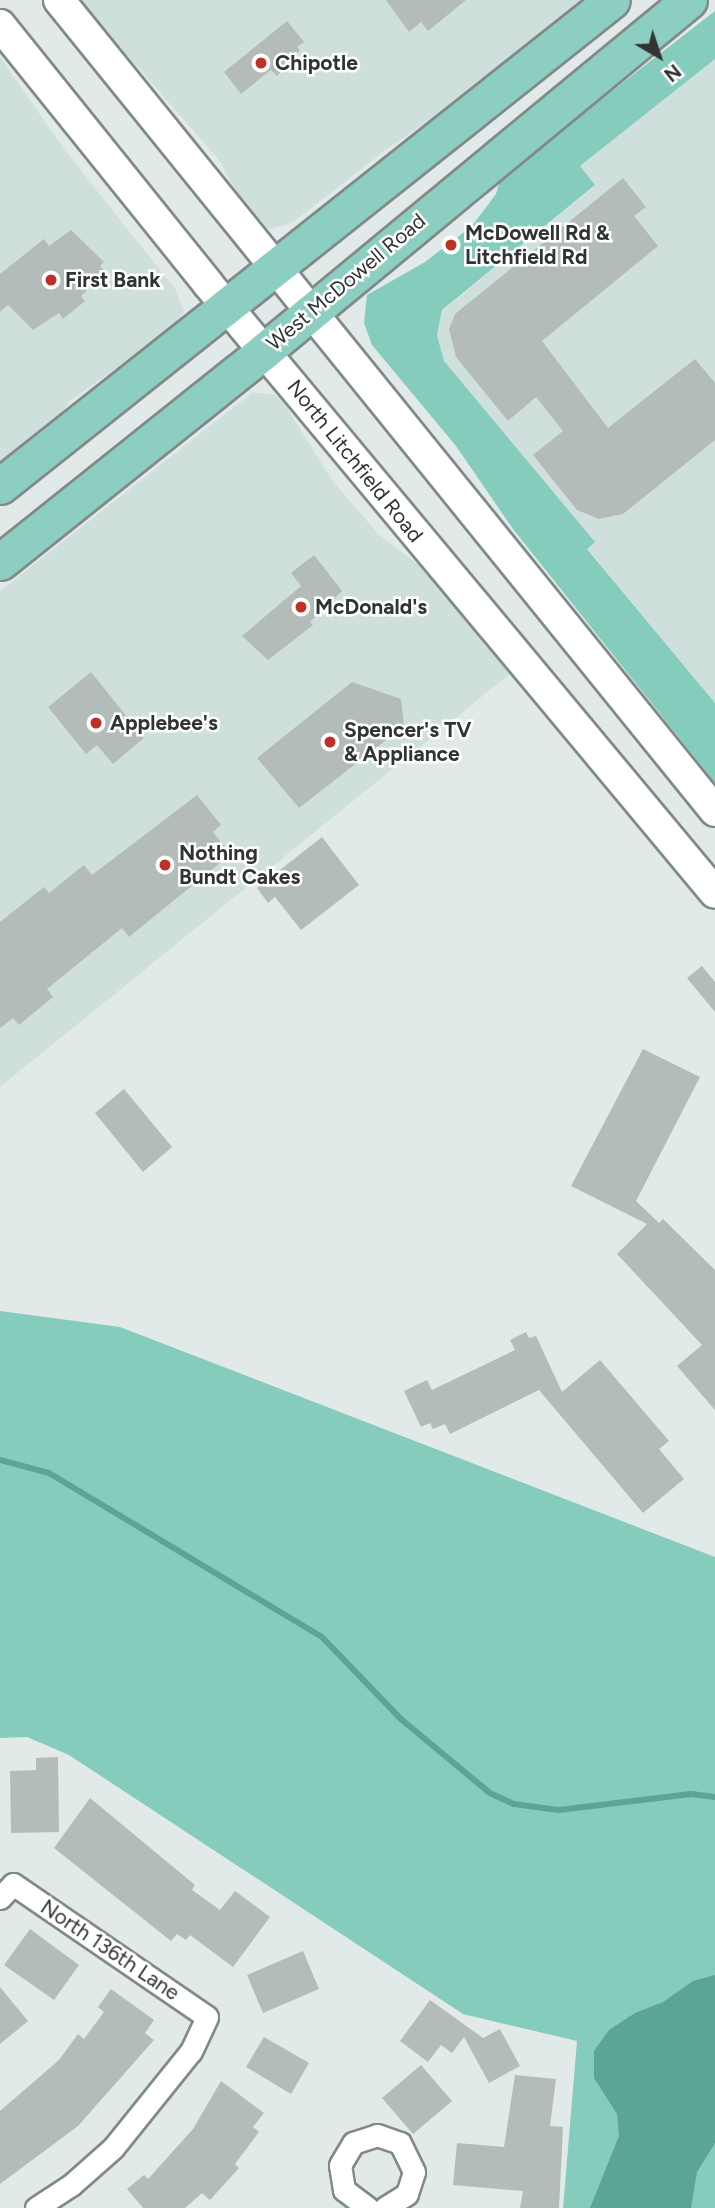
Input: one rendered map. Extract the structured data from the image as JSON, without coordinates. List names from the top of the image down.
{
  "streets": {
    "main road": ["West McDowell Road", "North Litchfield Road"],
    "street": ["North 136th Lane"]
  },
  "crossings": [
    ["West McDowell Road", "North Litchfield Road"]
  ],
  "places": [
    "Chipotle",
    "McDowell Rd & Litchfield Rd",
    "First Bank",
    "McDonald's",
    "Applebee's",
    "Spencer's TV & Appliance",
    "Nothing Bundt Cakes"
  ],
  "north": "bottom right"
}
